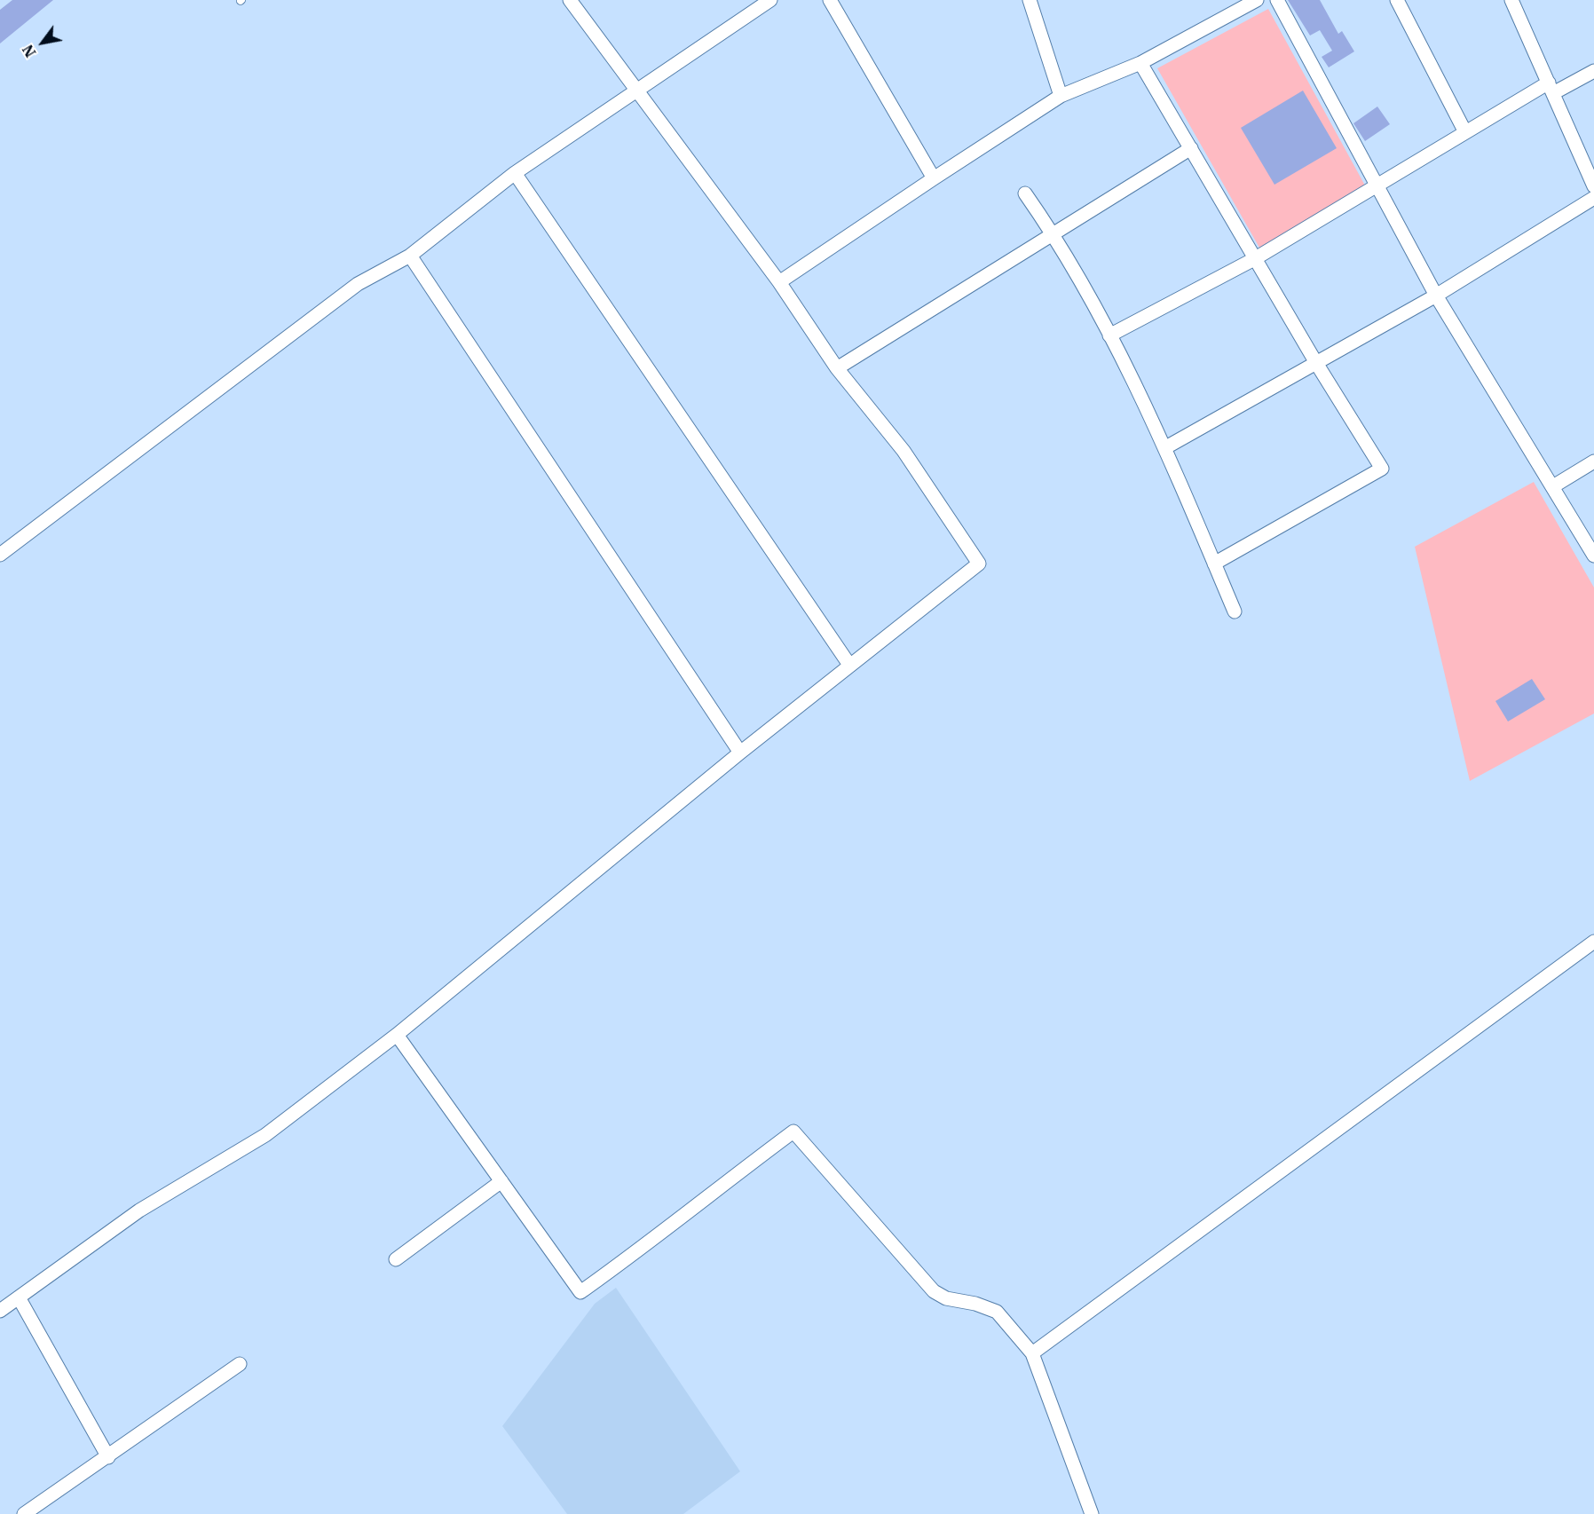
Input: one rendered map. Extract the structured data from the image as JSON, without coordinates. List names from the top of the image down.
{
  "north": "bottom left"
}
